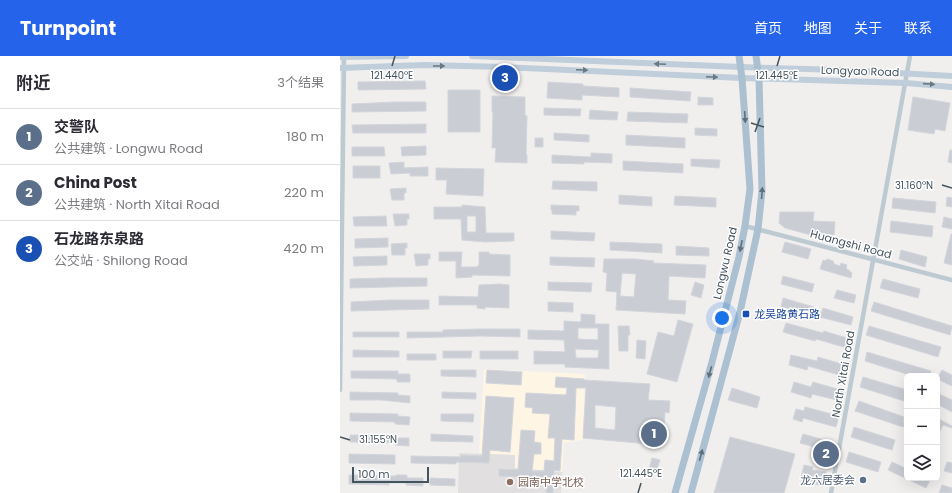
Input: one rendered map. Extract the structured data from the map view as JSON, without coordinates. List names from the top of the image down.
{
  "streets": {
    "main road": ["Longyao Road", "Longwu Road"],
    "street": ["Huangshi Road", "North Xitai Road"]
  },
  "crossings": [
    ["Longyao Road", "Longwu Road"],
    ["Longyao Road", "North Xitai Road"],
    ["Huangshi Road", "Longwu Road"],
    ["Huangshi Road", "North Xitai Road"]
  ],
  "places": {
    "transit": ["龙吴路黄石路"],
    "other": ["龙六居委会", "园南中学北校"]
  },
  "scale_bar": "100 m",
  "page": {
    "header": "Turnpoint",
    "nav": [
      "首页",
      "地图",
      "关于",
      "联系"
    ],
    "heading": ["附近", "3个结果"],
    "pins": ["3", "1", "2"],
    "list": [
      {
        "mark": "1",
        "name": "交警队",
        "note": "公共建筑 · Longwu Road",
        "value": "180 m"
      },
      {
        "mark": "2",
        "name": "China Post",
        "note": "公共建筑 · North Xitai Road",
        "value": "220 m"
      },
      {
        "mark": "3",
        "name": "石龙路东泉路",
        "note": "公交站 · Shilong Road",
        "value": "420 m"
      }
    ],
    "map_buttons": ["+", "−"],
    "scale": "100 m"
  },
  "coordinates": [
    "121.440°E",
    "121.445°E",
    "31.160°N",
    "31.155°N"
  ]
}
